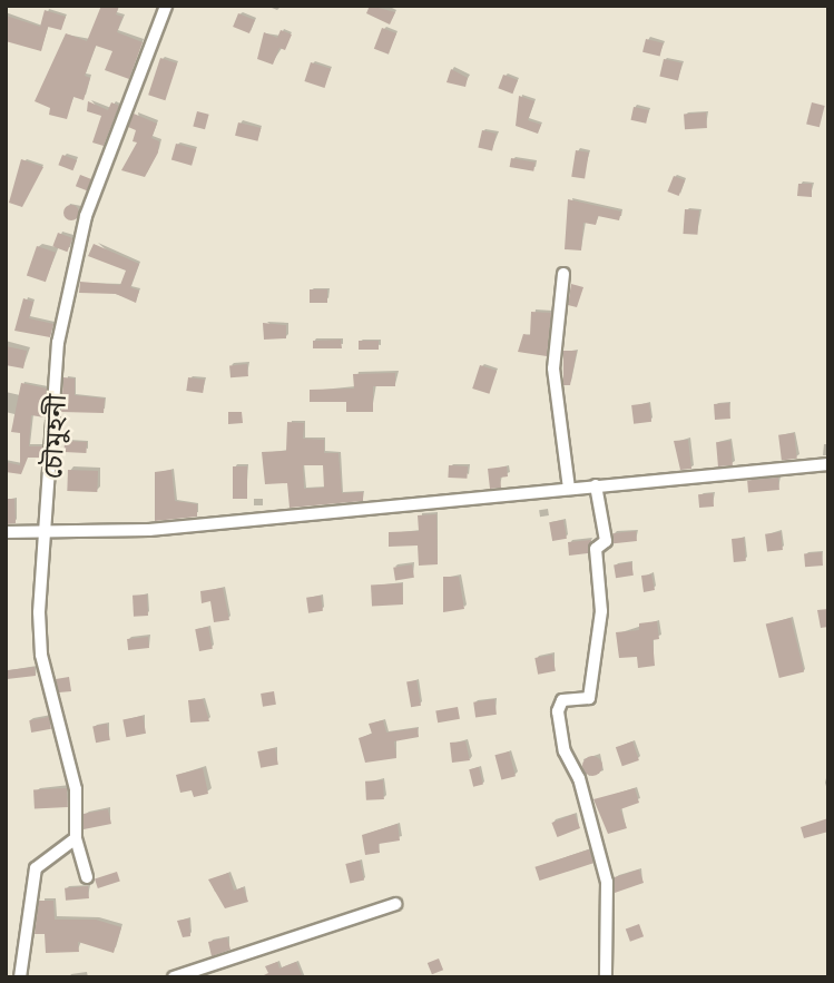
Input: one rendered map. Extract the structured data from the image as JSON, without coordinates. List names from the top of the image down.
{
  "streets": {
    "street": ["চৌমুহনী"]
  }
}
